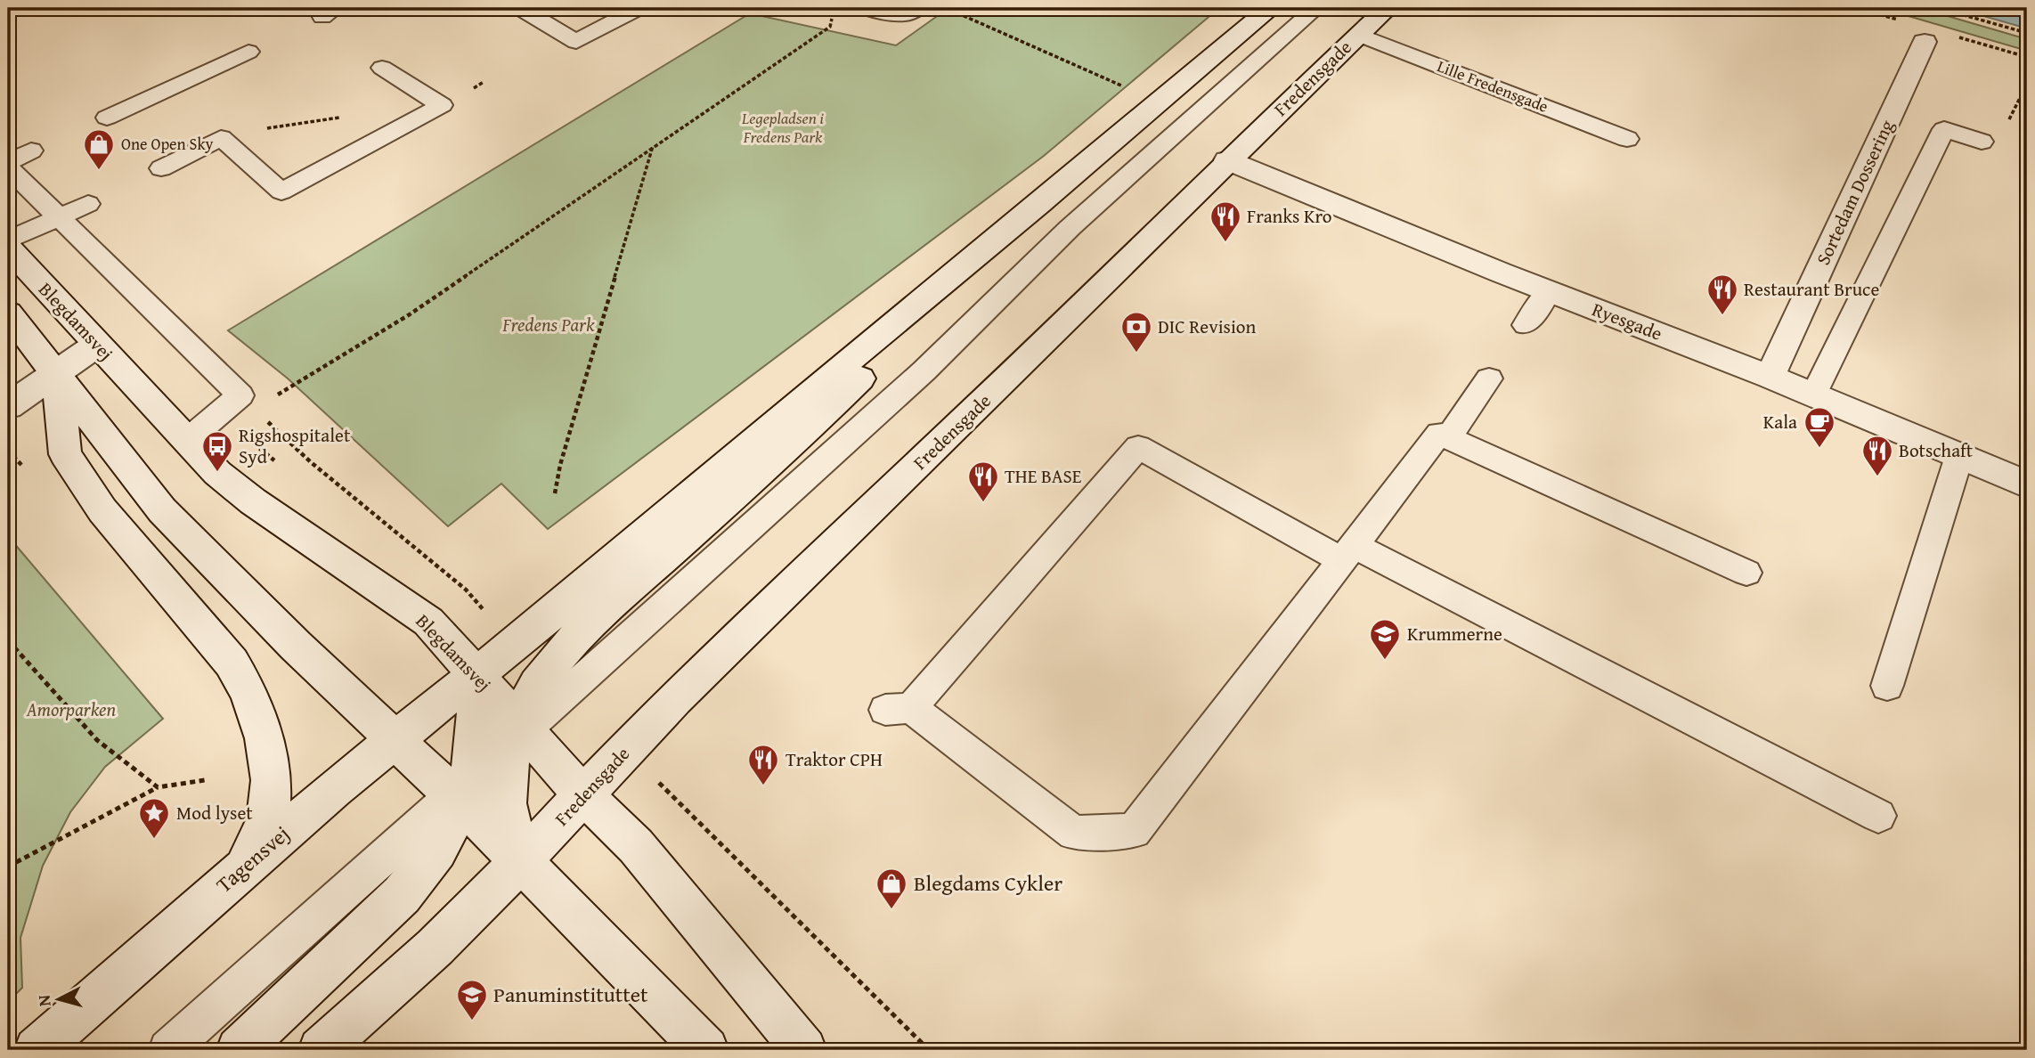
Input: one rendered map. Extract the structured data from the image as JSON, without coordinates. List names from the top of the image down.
{
  "streets": {
    "street": [
      "Fredensgade",
      "Sortedam Dossering",
      "Blegdamsvej",
      "Ryesgade",
      "Tagensvej"
    ],
    "lane": ["Lille Fredensgade"]
  },
  "crossings": [
    ["Fredensgade", "Lille Fredensgade"],
    ["Fredensgade", "Blegdamsvej"],
    ["Fredensgade", "Ryesgade"],
    ["Sortedam Dossering", "Ryesgade"],
    ["Blegdamsvej", "Tagensvej"]
  ],
  "parks": ["Legepladsen i Fredens Park", "Fredens Park", "Amorparken"],
  "places": {
    "shop": ["One Open Sky", "Blegdams Cykler"],
    "restaurant": [
      "Franks Kro",
      "Restaurant Bruce",
      "Botschaft",
      "THE BASE",
      "Traktor CPH"
    ],
    "bank": ["DIC Revision"],
    "cafe": ["Kala"],
    "bus stop": ["Rigshospitalet Syd"],
    "school or university": ["Krummerne", "Panuminstituttet"],
    "place": ["Mod lyset"]
  },
  "north": "left"
}
